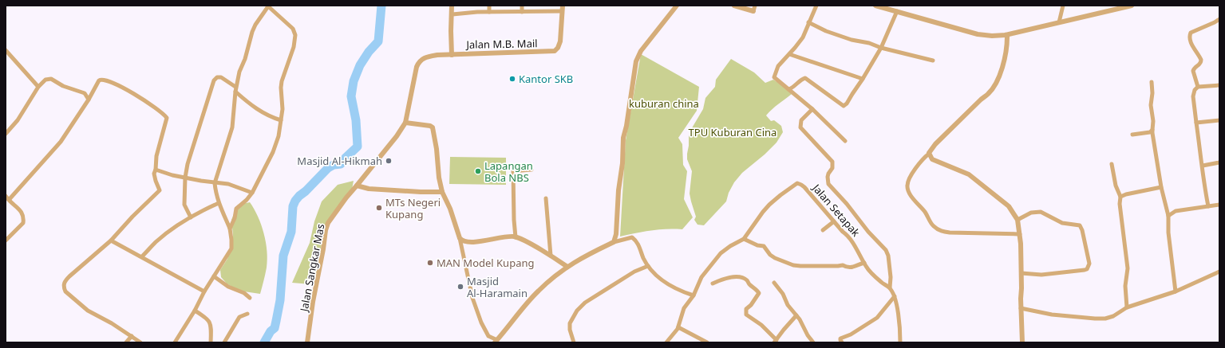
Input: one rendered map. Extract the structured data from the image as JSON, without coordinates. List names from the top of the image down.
{
  "streets": {
    "street": ["Jalan M.B. Mail", "Jalan Setapak", "Jalan Sangkar Mas"]
  },
  "parks": ["kuburan china", "TPU Kuburan Cina"],
  "places": [
    "Kantor SKB",
    "Masjid Al-Hikmah",
    "Lapangan Bola NBS",
    "MTs Negeri Kupang",
    "MAN Model Kupang",
    "Masjid Al-Haramain"
  ]
}
